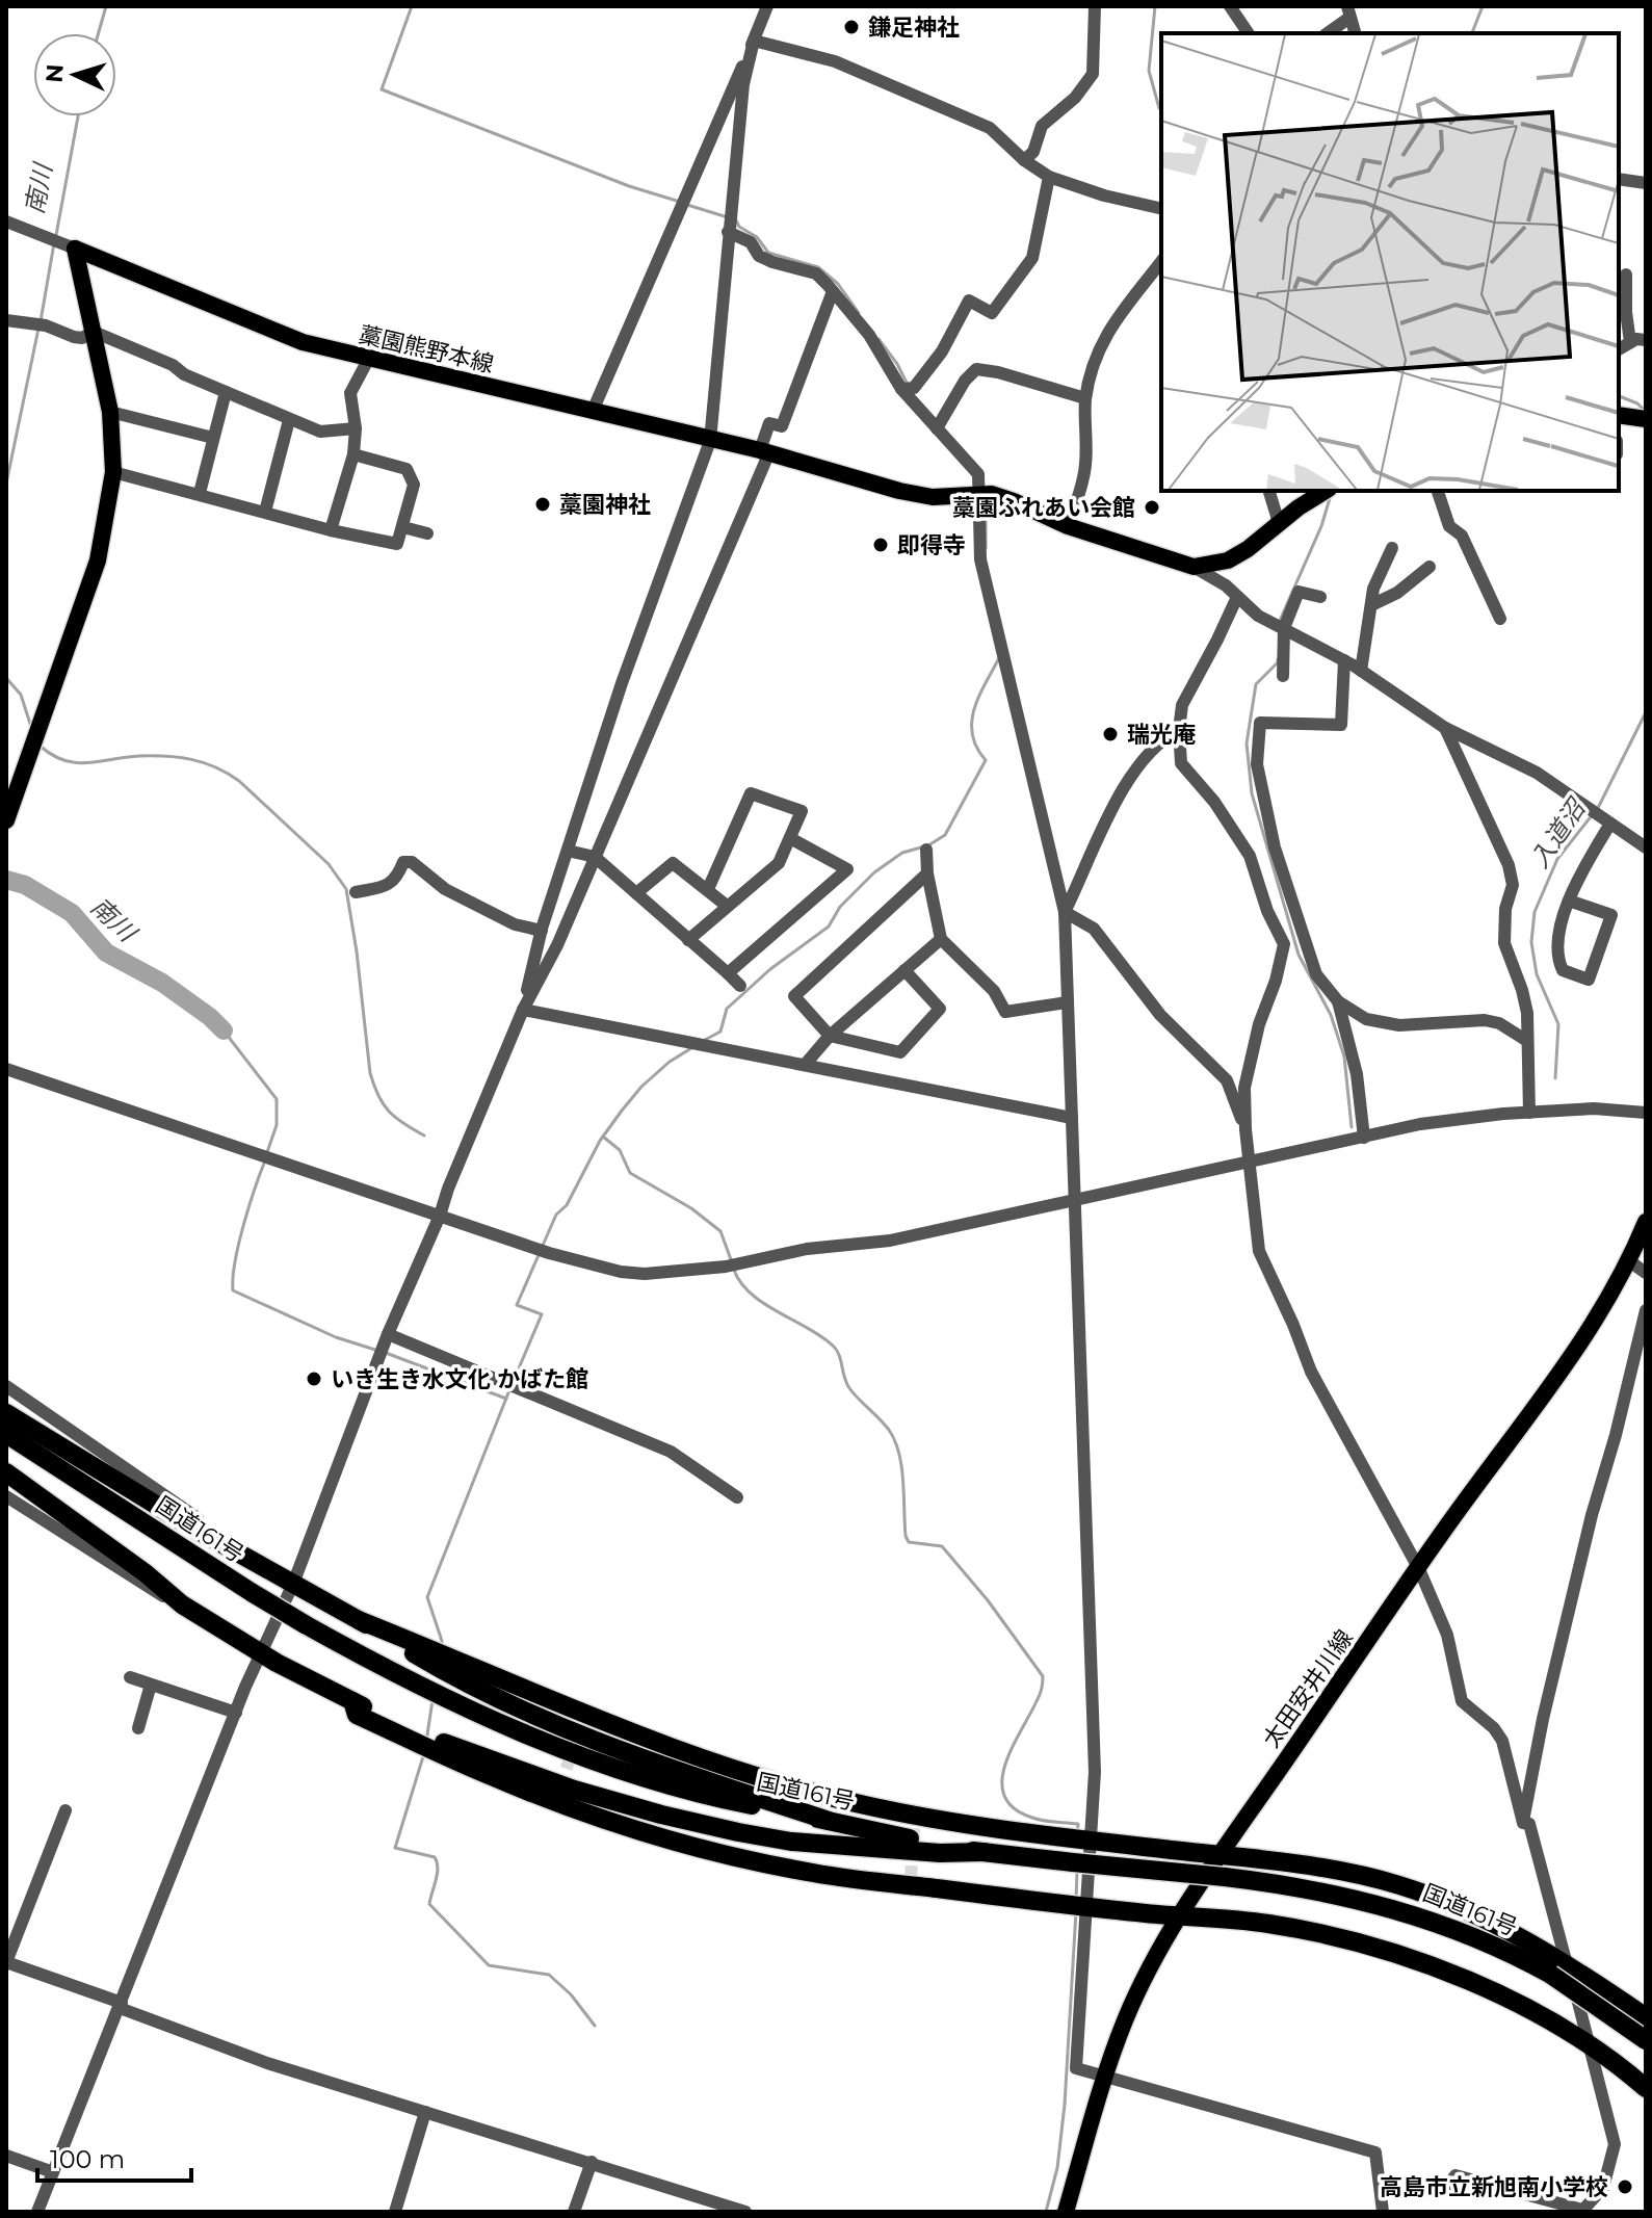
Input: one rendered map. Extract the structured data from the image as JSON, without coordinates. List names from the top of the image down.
{
  "streets": {
    "highway": ["国道161号"],
    "main road": ["藁園熊野本線", "太田安井川線"]
  },
  "water": ["南川", "入道沼"],
  "places": [
    "鎌足神社",
    "藁園神社",
    "藁園ふれあい会館",
    "即得寺",
    "瑞光庵",
    "いき生き水文化 かばた館",
    "高島市立新旭南小学校"
  ],
  "scale_bar": "100 m",
  "north": "left"
}
